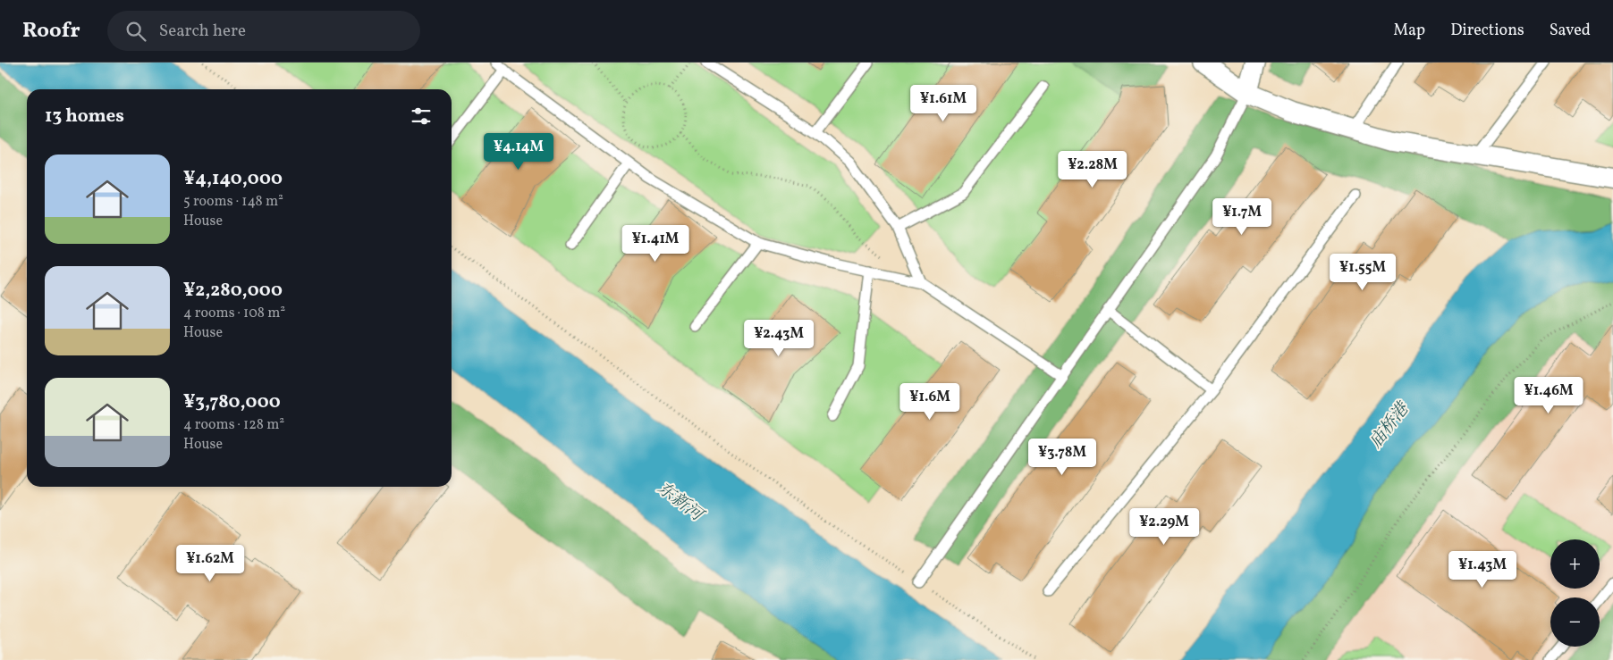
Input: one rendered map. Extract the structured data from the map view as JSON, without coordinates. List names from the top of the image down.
{
  "water": ["庙桥港", "东新河"],
  "page": {
    "header": "Roofr",
    "search": "Search here",
    "nav": ["Map", "Directions", "Saved"],
    "price": [
      "¥1.61M",
      "¥4.14M",
      "¥2.28M",
      "¥1.7M",
      "¥1.41M",
      "¥1.55M",
      "¥2.43M",
      "¥1.46M",
      "¥1.6M",
      "¥3.78M",
      "¥2.29M",
      "¥1.62M",
      "¥1.43M"
    ],
    "heading": "13 homes",
    "list": [
      {
        "name": "¥4,140,000",
        "note": "5 rooms · 148 m² · House"
      },
      {
        "name": "¥2,280,000",
        "note": "4 rooms · 108 m² · House"
      },
      {
        "name": "¥3,780,000",
        "note": "4 rooms · 128 m² · House"
      }
    ],
    "map_buttons": ["+", "−"]
  }
}
